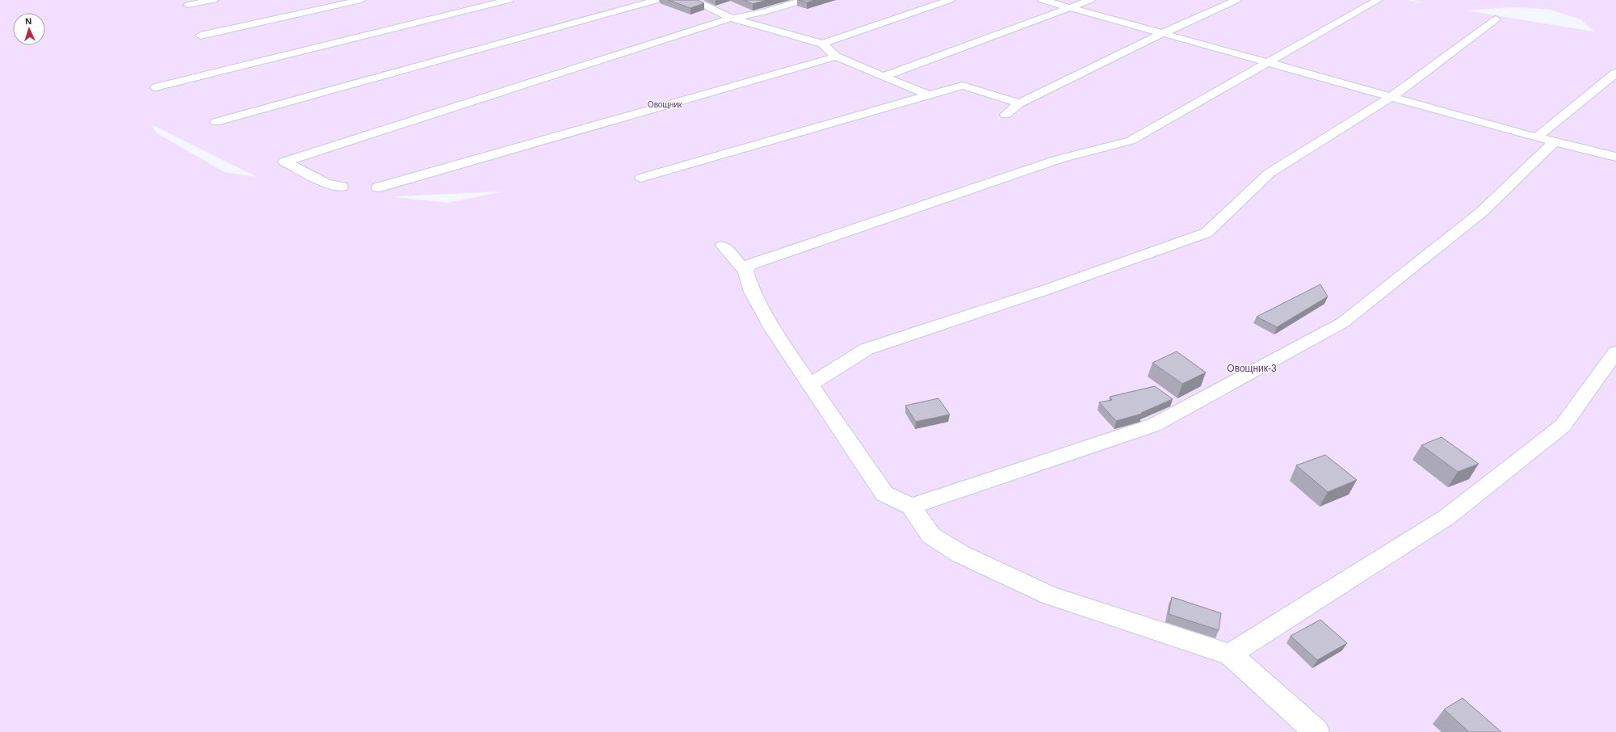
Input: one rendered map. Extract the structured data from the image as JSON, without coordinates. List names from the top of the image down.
{
  "parks": ["Овощник", "Овощник-3"],
  "north": "top"
}
